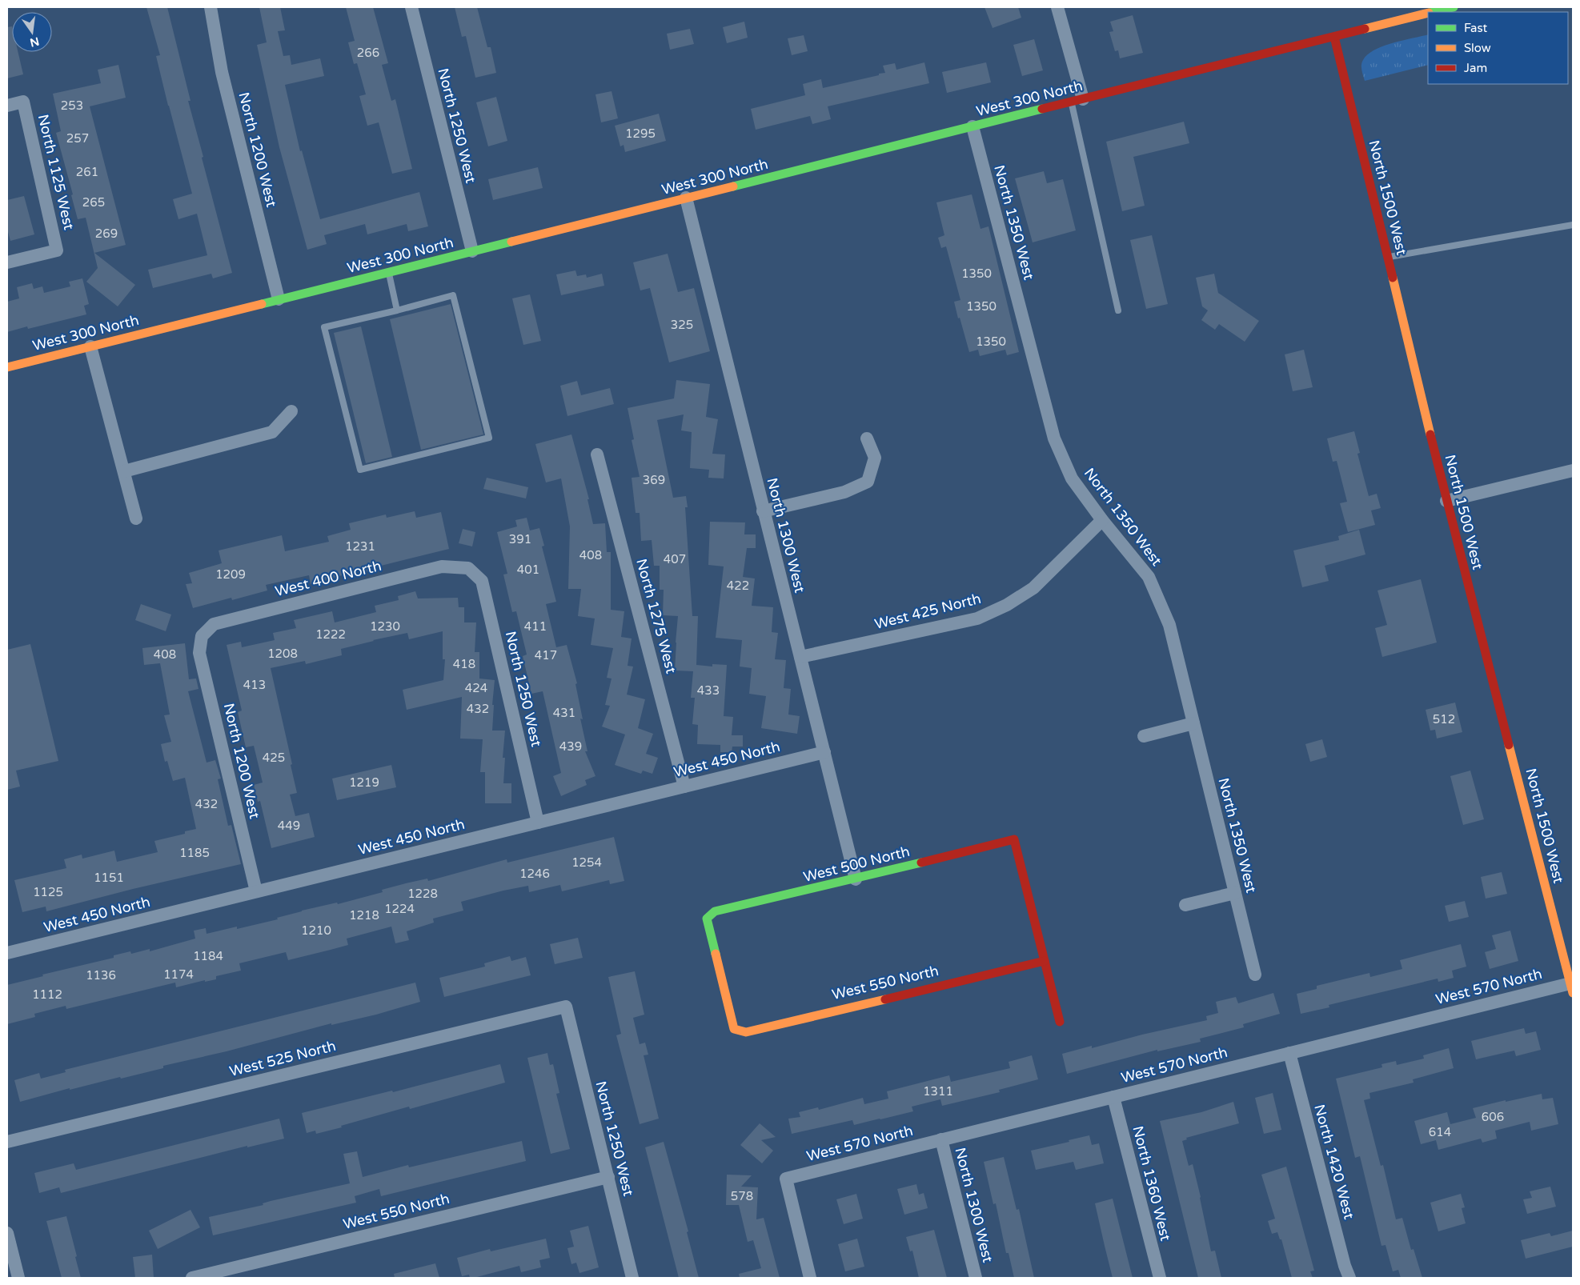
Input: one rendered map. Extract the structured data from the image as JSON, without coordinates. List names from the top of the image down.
{
  "streets": {
    "street": [
      "West 300 North",
      "North 1250 West",
      "North 1200 West",
      "North 1125 West",
      "North 1500 West",
      "North 1350 West",
      "North 1300 West",
      "West 400 North",
      "West 425 North",
      "North 1275 West",
      "West 450 North",
      "West 500 North",
      "West 550 North",
      "West 570 North",
      "West 525 North",
      "North 1420 West",
      "North 1360 West"
    ]
  },
  "crossings": [
    ["West 300 North", "North 1250 West"],
    ["West 300 North", "North 1200 West"],
    ["West 300 North", "North 1500 West"],
    ["West 300 North", "North 1350 West"],
    ["West 300 North", "North 1300 West"],
    ["North 1250 West", "West 400 North"],
    ["North 1250 West", "West 450 North"],
    ["North 1250 West", "West 550 North"],
    ["North 1250 West", "West 525 North"],
    ["North 1200 West", "West 400 North"],
    ["North 1200 West", "West 450 North"],
    ["North 1500 West", "West 570 North"],
    ["North 1350 West", "West 425 North"],
    ["North 1300 West", "West 425 North"],
    ["North 1300 West", "West 450 North"],
    ["North 1300 West", "West 500 North"],
    ["North 1300 West", "West 570 North"],
    ["North 1275 West", "West 450 North"],
    ["West 500 North", "West 550 North"],
    ["West 570 North", "North 1420 West"],
    ["West 570 North", "North 1360 West"]
  ],
  "house_numbers": [
    "266",
    "253",
    "1295",
    "257",
    "261",
    "265",
    "269",
    "1350",
    "1350",
    "325",
    "1350",
    "369",
    "391",
    "1231",
    "408",
    "407",
    "401",
    "1209",
    "422",
    "1230",
    "411",
    "1222",
    "1208",
    "408",
    "417",
    "418",
    "413",
    "424",
    "433",
    "432",
    "431",
    "512",
    "439",
    "425",
    "1219",
    "432",
    "449",
    "1185",
    "1254",
    "1246",
    "1151",
    "1125",
    "1228",
    "1224",
    "1218",
    "1210",
    "1184",
    "1174",
    "1136",
    "1112",
    "1311",
    "606",
    "614",
    "578"
  ],
  "legend": ["Fast", "Slow", "Jam"],
  "north": "bottom"
}
